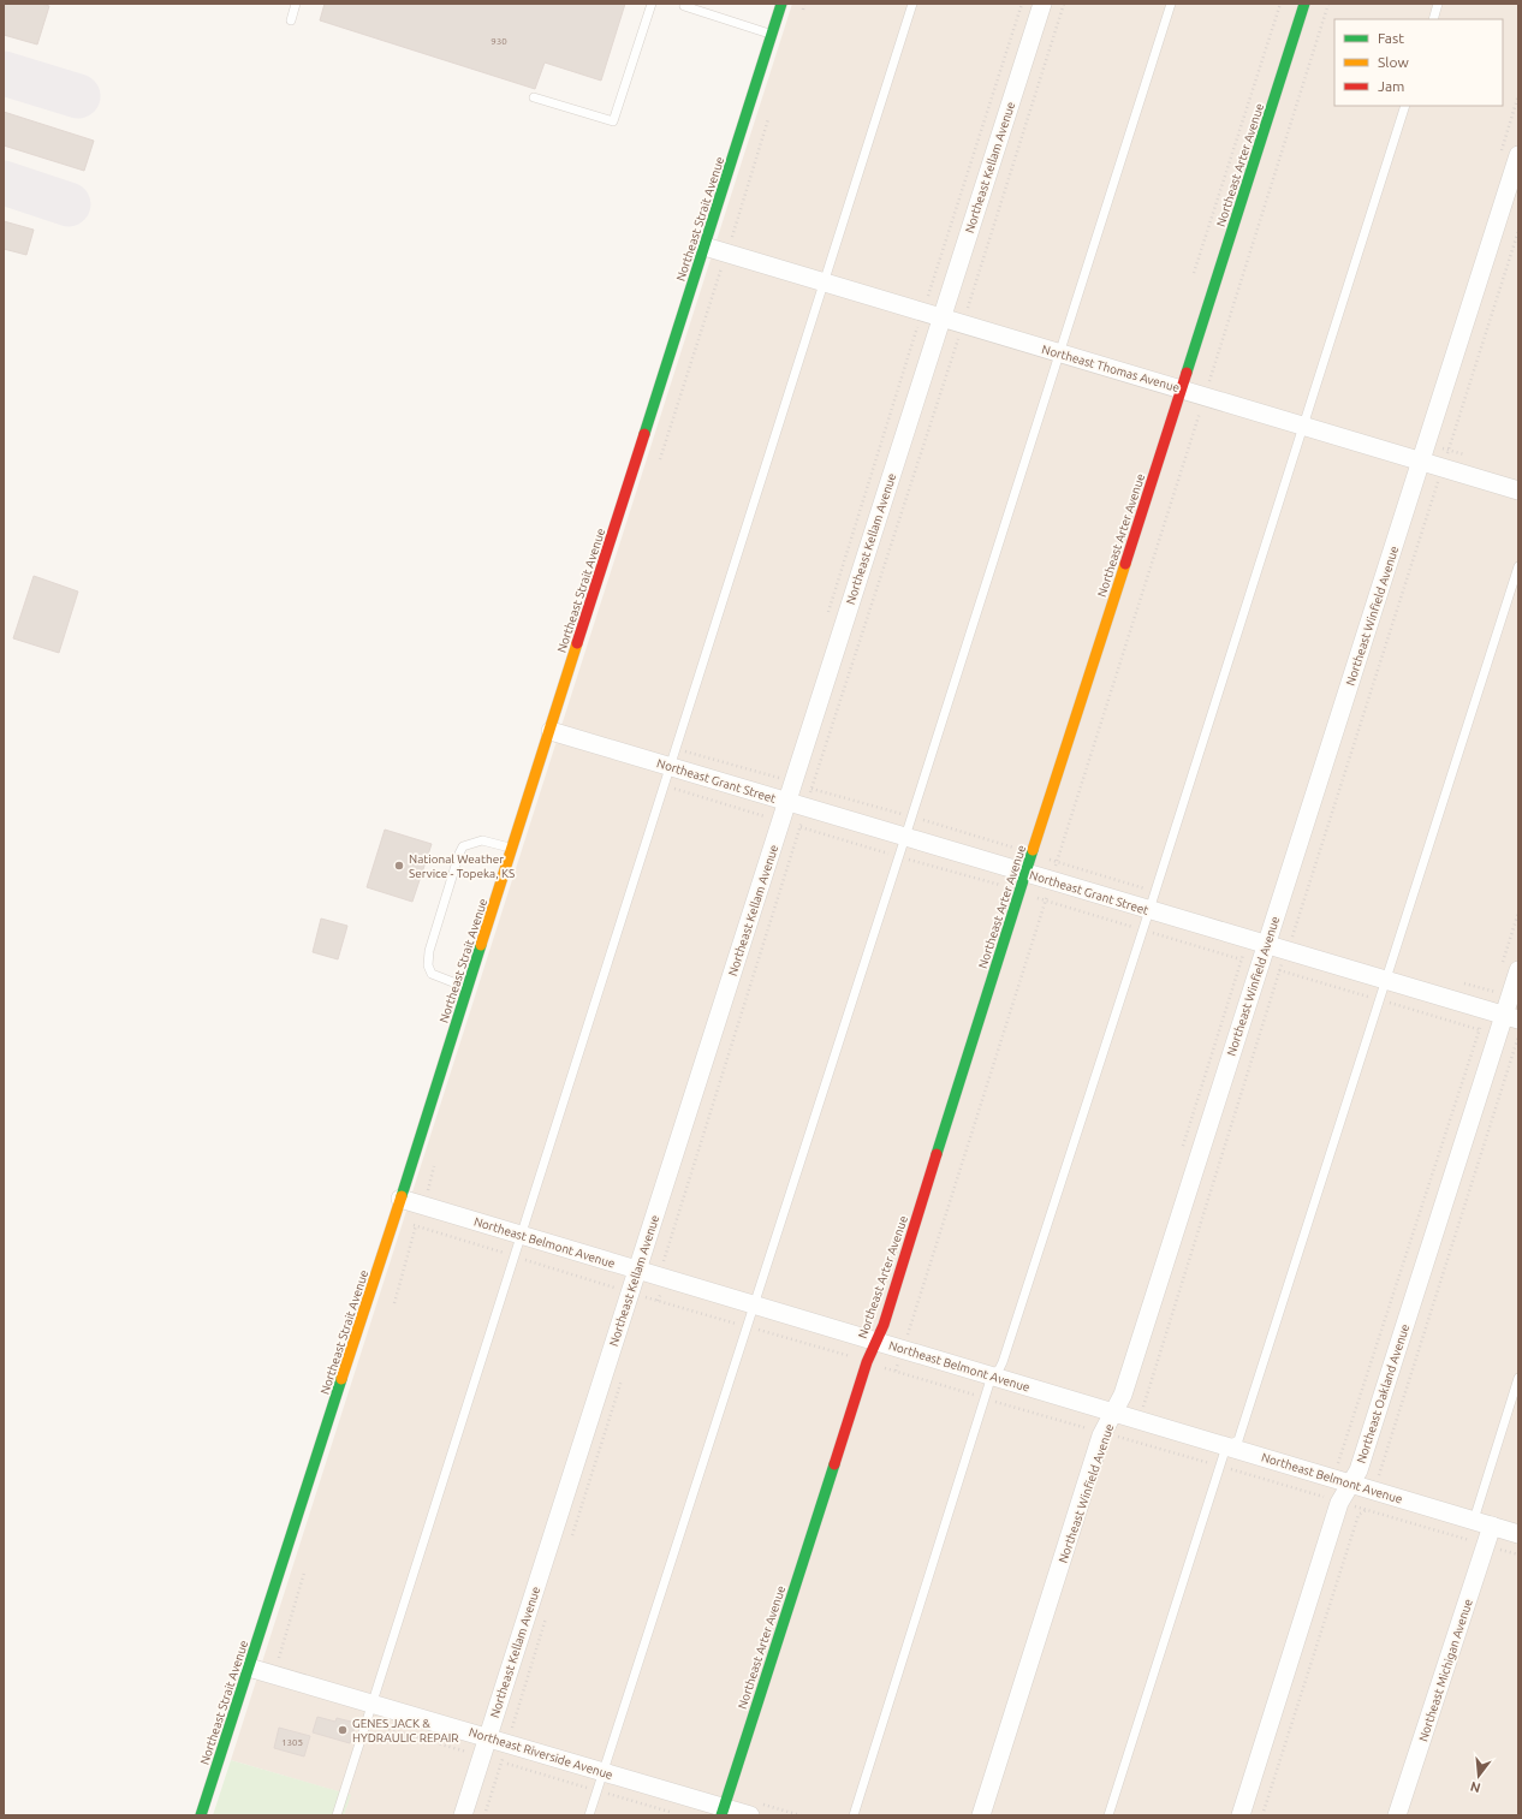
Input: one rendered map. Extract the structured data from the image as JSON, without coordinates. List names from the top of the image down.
{
  "streets": {
    "street": [
      "Northeast Arter Avenue",
      "Northeast Kellam Avenue",
      "Northeast Strait Avenue",
      "Northeast Thomas Avenue",
      "Northeast Winfield Avenue",
      "Northeast Grant Street",
      "Northeast Belmont Avenue",
      "Northeast Oakland Avenue",
      "Northeast Michigan Avenue",
      "Northeast Riverside Avenue"
    ]
  },
  "crossings": [
    ["Northeast Arter Avenue", "Northeast Thomas Avenue"],
    ["Northeast Arter Avenue", "Northeast Grant Street"],
    ["Northeast Arter Avenue", "Northeast Belmont Avenue"],
    ["Northeast Arter Avenue", "Northeast Riverside Avenue"],
    ["Northeast Kellam Avenue", "Northeast Thomas Avenue"],
    ["Northeast Kellam Avenue", "Northeast Grant Street"],
    ["Northeast Kellam Avenue", "Northeast Belmont Avenue"],
    ["Northeast Kellam Avenue", "Northeast Riverside Avenue"],
    ["Northeast Strait Avenue", "Northeast Thomas Avenue"],
    ["Northeast Strait Avenue", "Northeast Grant Street"],
    ["Northeast Strait Avenue", "Northeast Belmont Avenue"],
    ["Northeast Strait Avenue", "Northeast Riverside Avenue"],
    ["Northeast Thomas Avenue", "Northeast Winfield Avenue"],
    ["Northeast Winfield Avenue", "Northeast Grant Street"],
    ["Northeast Winfield Avenue", "Northeast Belmont Avenue"],
    ["Northeast Grant Street", "Northeast Oakland Avenue"],
    ["Northeast Belmont Avenue", "Northeast Oakland Avenue"],
    ["Northeast Belmont Avenue", "Northeast Michigan Avenue"]
  ],
  "places": ["National Weather Service - Topeka, KS", "GENES JACK & HYDRAULIC REPAIR"],
  "house_numbers": ["930", "1305"],
  "legend": ["Fast", "Slow", "Jam"],
  "north": "bottom"
}
